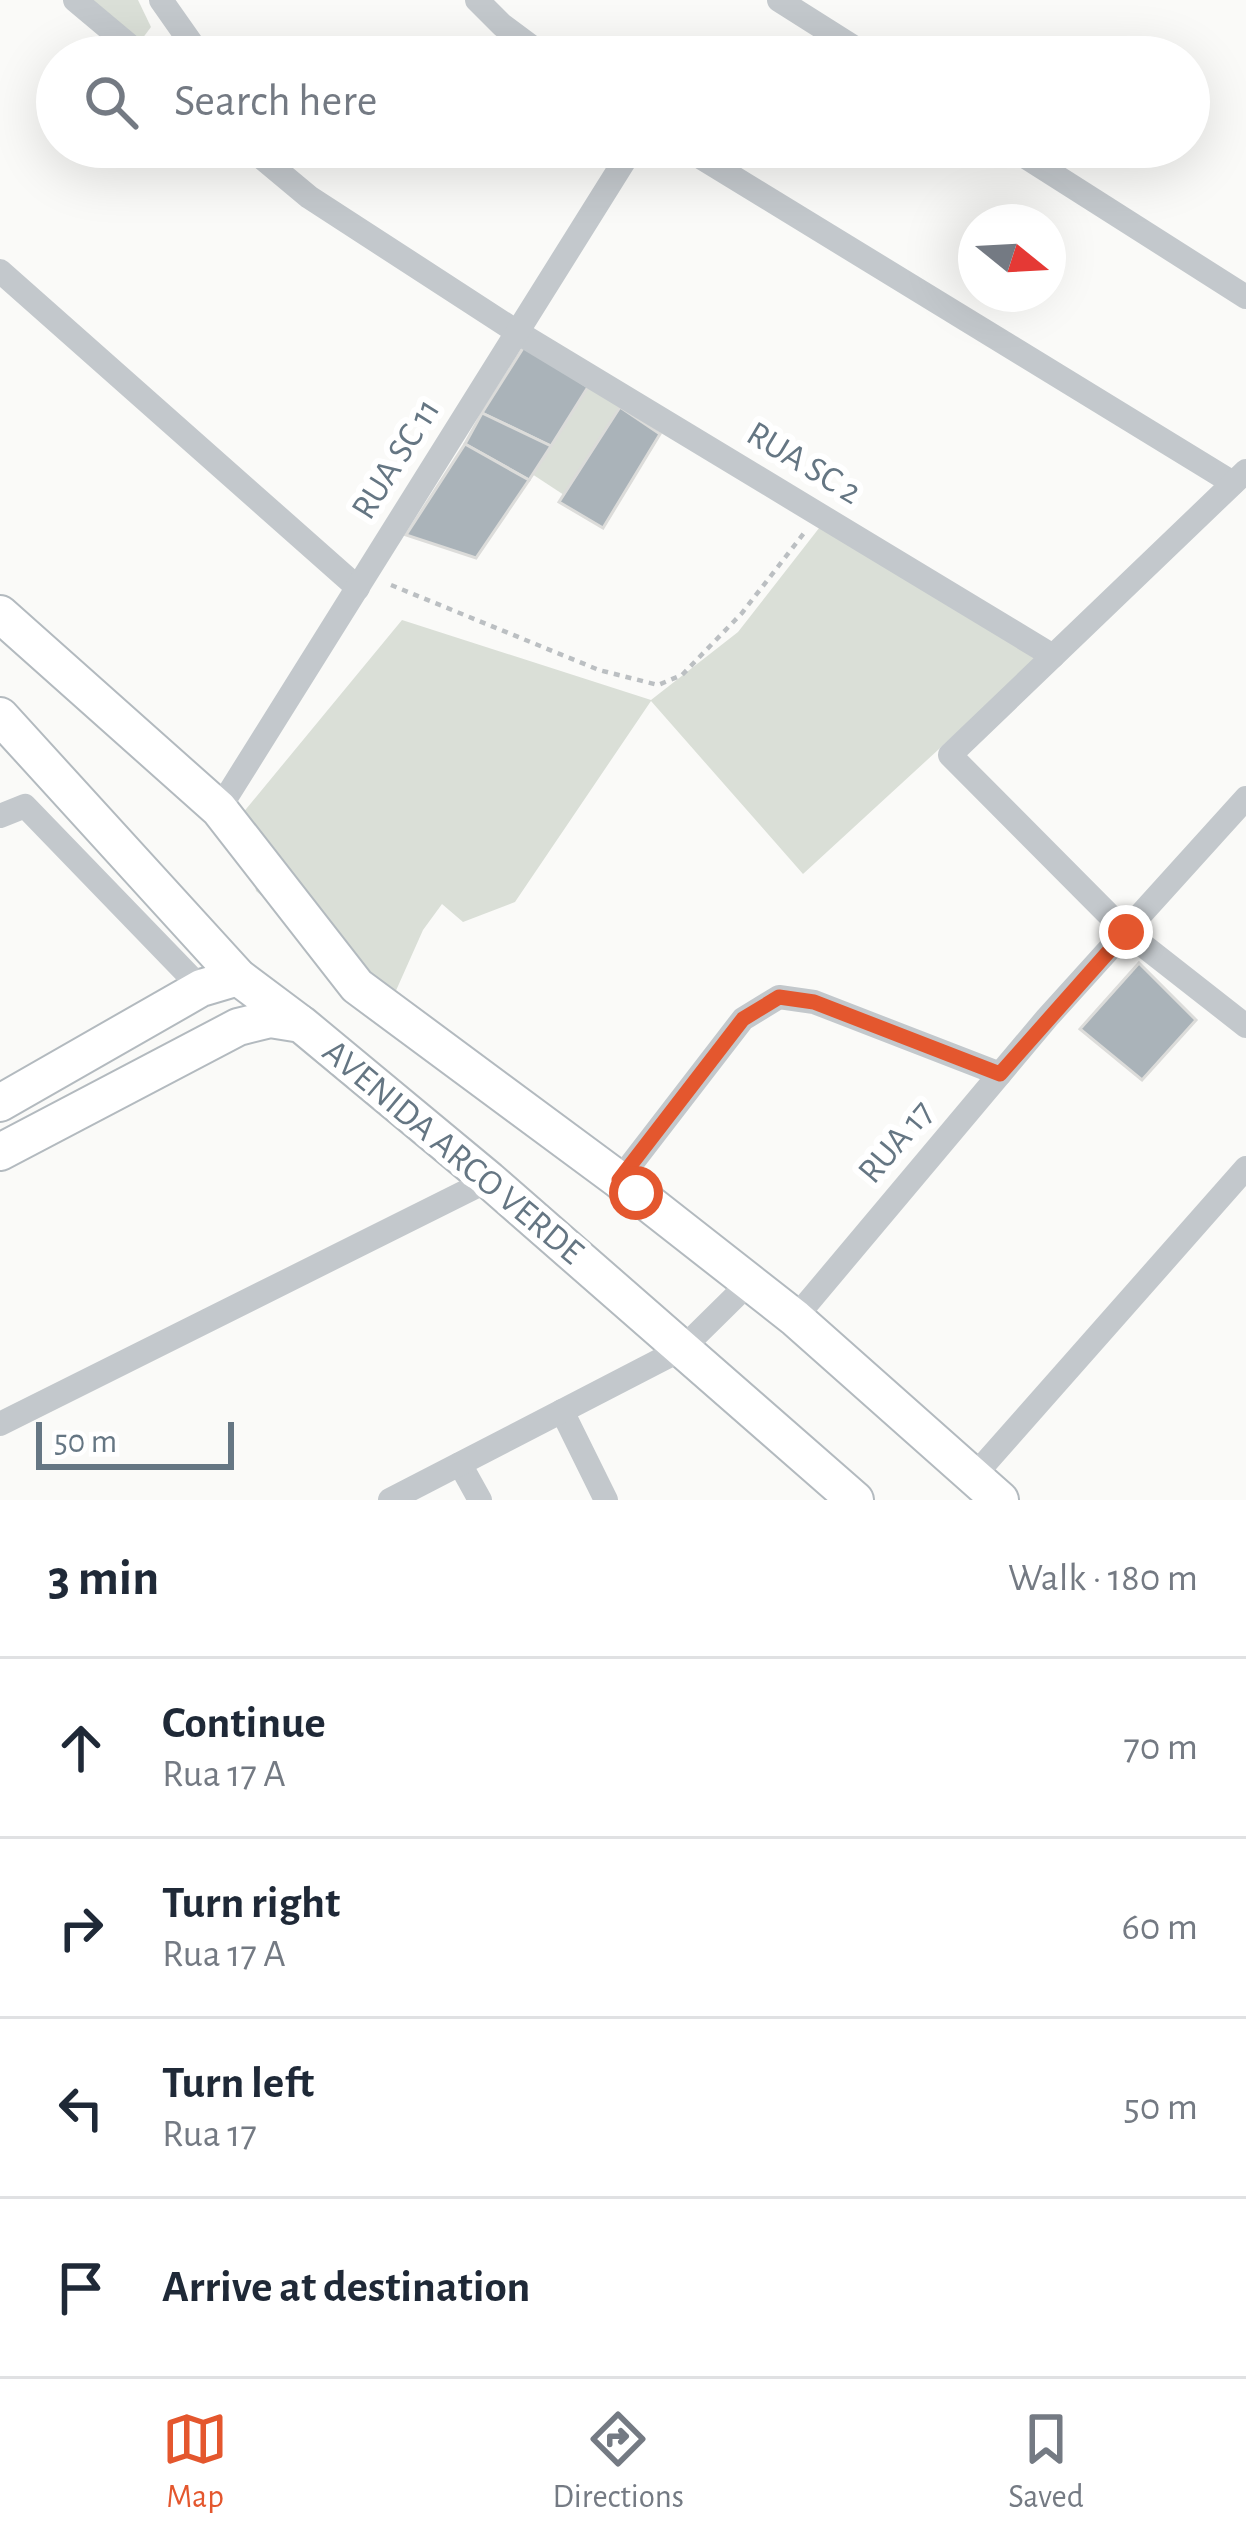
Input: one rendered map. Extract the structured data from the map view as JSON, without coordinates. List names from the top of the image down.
{
  "streets": {
    "street": [
      "RUA SC 11",
      "RUA SC 2",
      "RUA 17",
      "AVENIDA ARCO VERDE"
    ]
  },
  "crossings": [
    ["RUA SC 11", "RUA SC 2"],
    ["RUA SC 11", "AVENIDA ARCO VERDE"],
    ["RUA 17", "AVENIDA ARCO VERDE"]
  ],
  "scale_bar": "50 m",
  "north": "right",
  "page": {
    "search": "Search here",
    "scale": "50 m",
    "heading": ["3 min", "Walk · 180 m"],
    "list": [
      ["Continue", "Rua 17 A", "70 m"],
      ["Turn right", "Rua 17 A", "60 m"],
      ["Turn left", "Rua 17", "50 m"],
      "Arrive at destination"
    ],
    "nav": ["Map", "Directions", "Saved"]
  }
}
